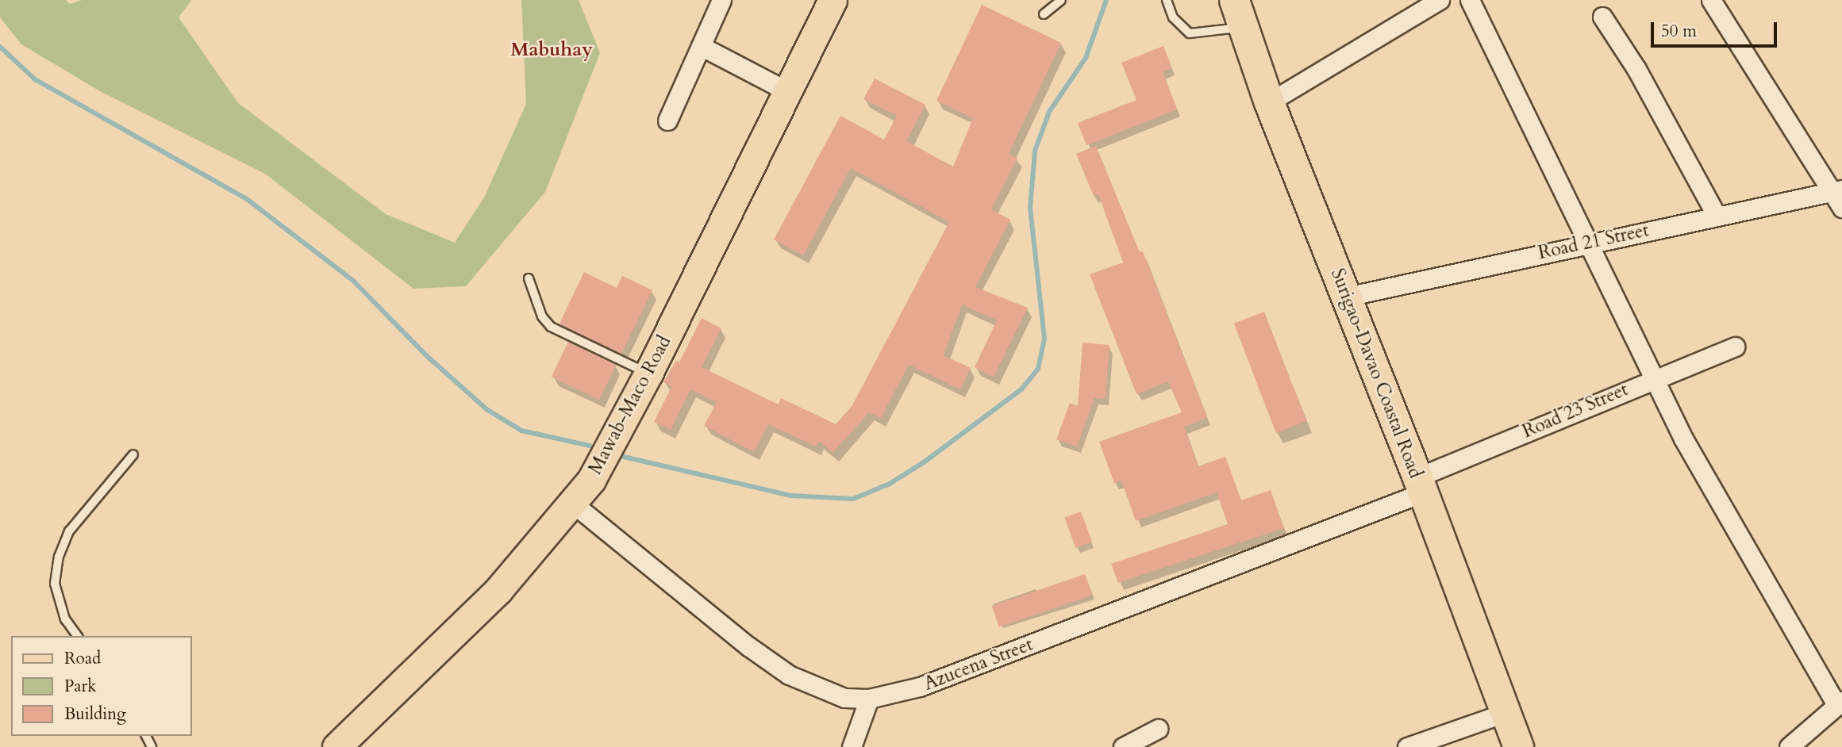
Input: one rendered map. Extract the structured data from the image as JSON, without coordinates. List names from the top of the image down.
{
  "streets": {
    "highway": ["Surigao-Davao Coastal Road"],
    "main road": ["Mawab-Maco Road"],
    "street": ["Road 21 Street", "Road 23 Street", "Azucena Street"]
  },
  "crossings": [
    ["Road 21 Street", "Surigao-Davao Coastal Road"],
    ["Surigao-Davao Coastal Road", "Road 23 Street"],
    ["Surigao-Davao Coastal Road", "Azucena Street"],
    ["Mawab-Maco Road", "Azucena Street"],
    ["Road 23 Street", "Azucena Street"]
  ],
  "districts": ["Mabuhay"],
  "legend": ["Road", "Park", "Building"],
  "scale_bar": "50 m"
}
